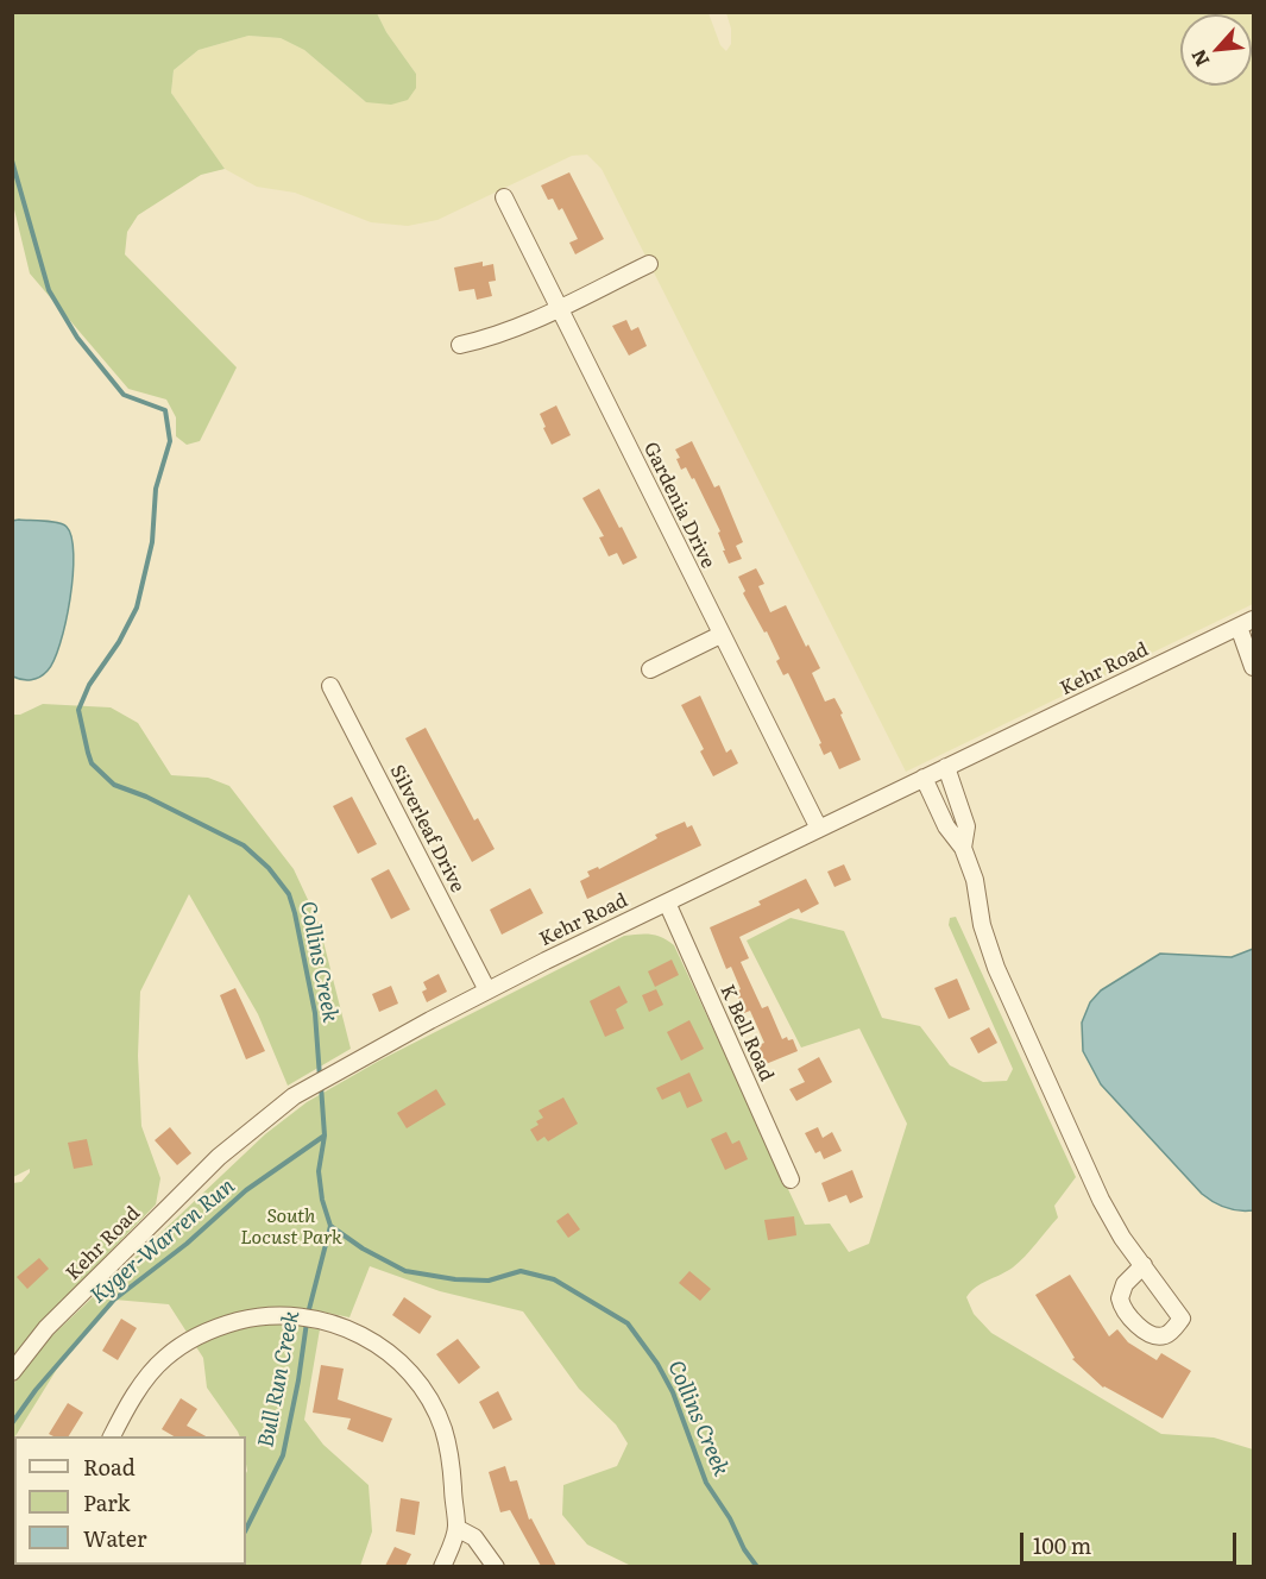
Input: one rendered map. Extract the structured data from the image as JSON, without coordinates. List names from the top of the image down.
{
  "streets": {
    "street": [
      "Gardenia Drive",
      "Kehr Road",
      "Silverleaf Drive",
      "K Bell Road"
    ]
  },
  "crossings": [
    ["Gardenia Drive", "Kehr Road"],
    ["Kehr Road", "Silverleaf Drive"],
    ["Kehr Road", "K Bell Road"]
  ],
  "water": ["Collins Creek", "Kyger-Warren Run", "Bull Run Creek"],
  "parks": ["South Locust Park"],
  "legend": ["Road", "Park", "Water"],
  "scale_bar": "100 m",
  "north": "bottom left"
}
